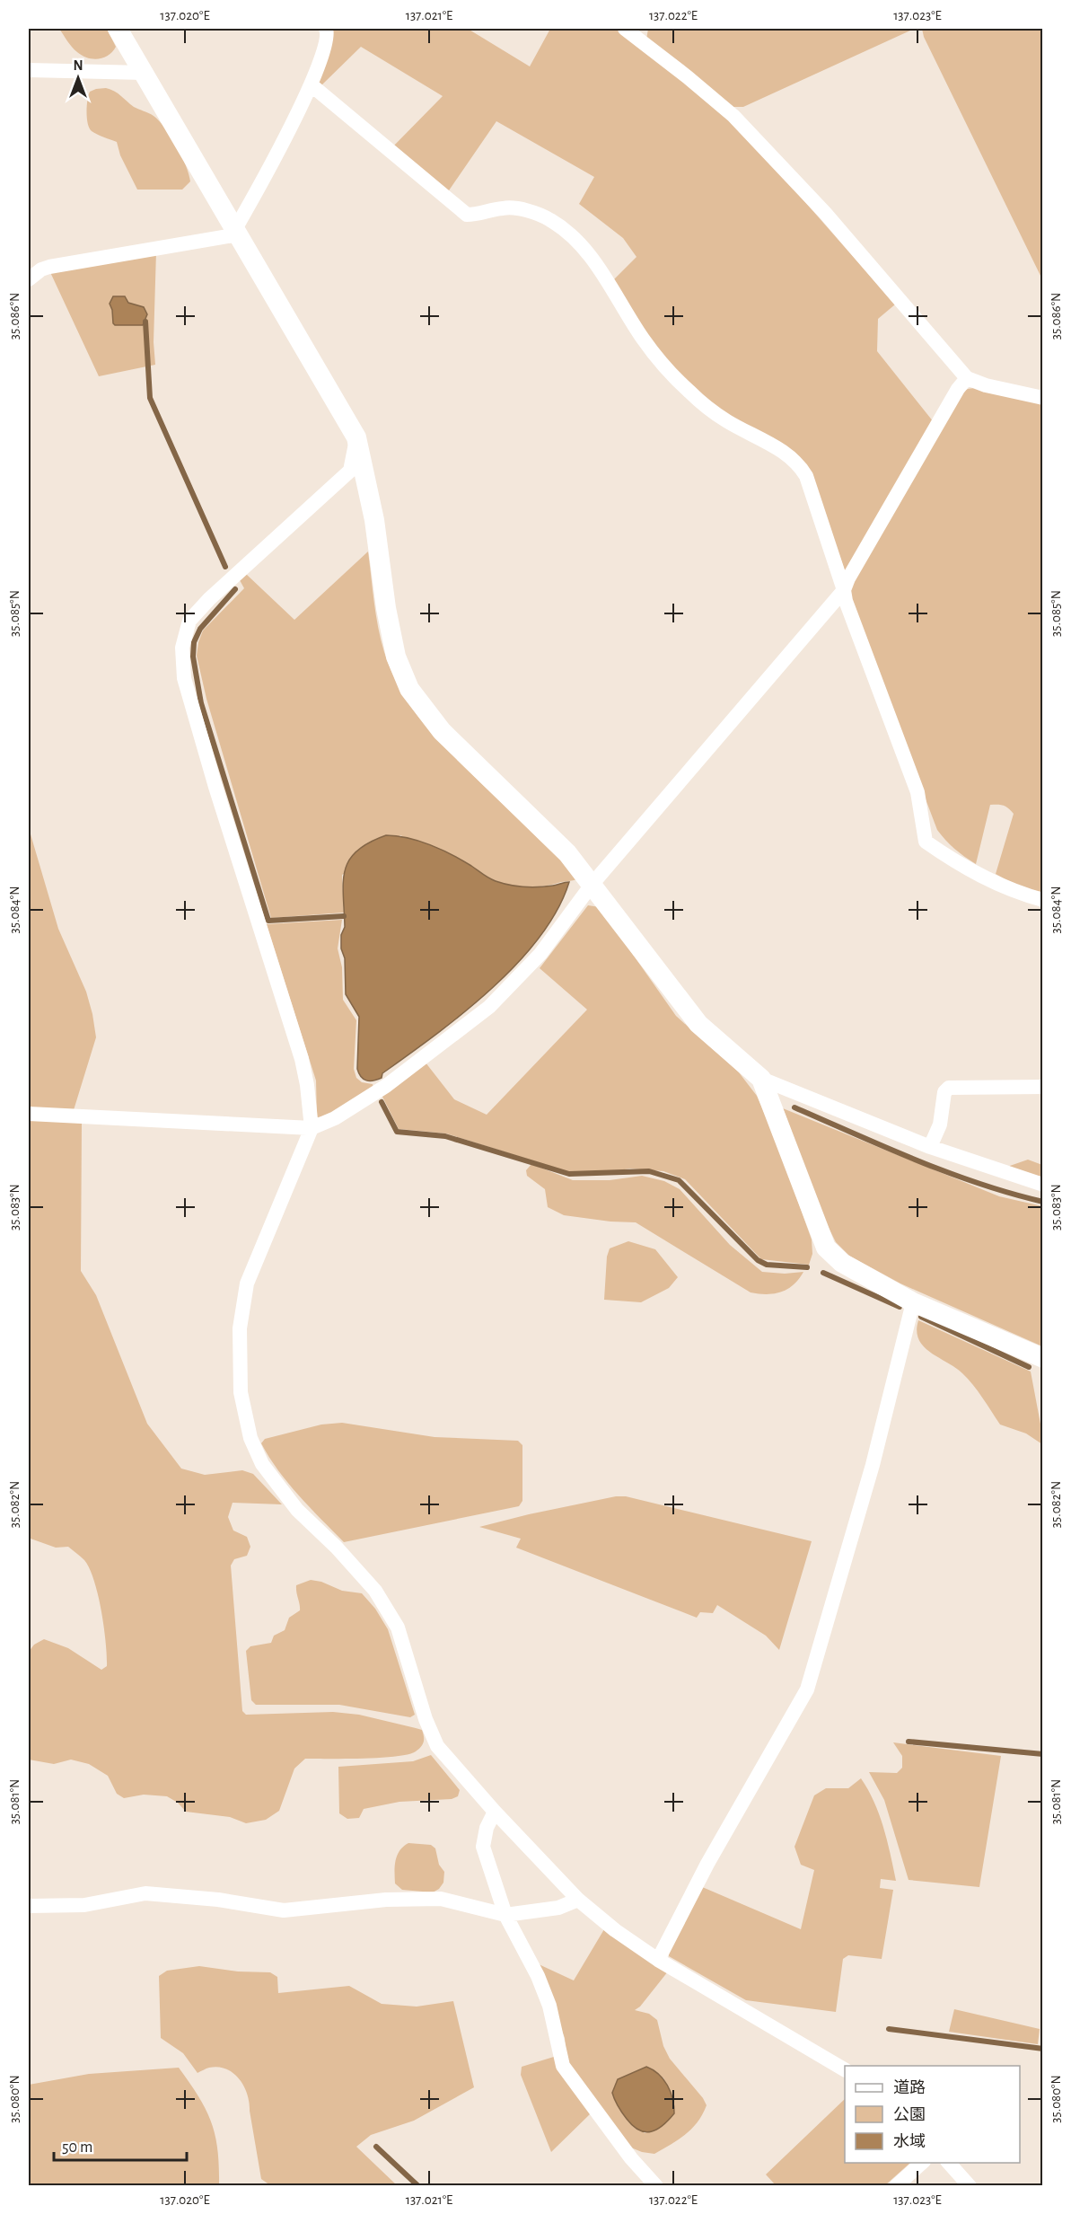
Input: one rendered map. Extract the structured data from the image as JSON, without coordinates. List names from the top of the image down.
{
  "legend": ["道路", "公園", "水域"],
  "scale_bar": "50 m",
  "north": "top",
  "coordinates": [
    "137.020°E",
    "137.021°E",
    "137.022°E",
    "137.023°E",
    "35.086°N",
    "35.085°N",
    "35.084°N",
    "35.083°N",
    "35.082°N",
    "35.081°N",
    "35.080°N"
  ]
}
